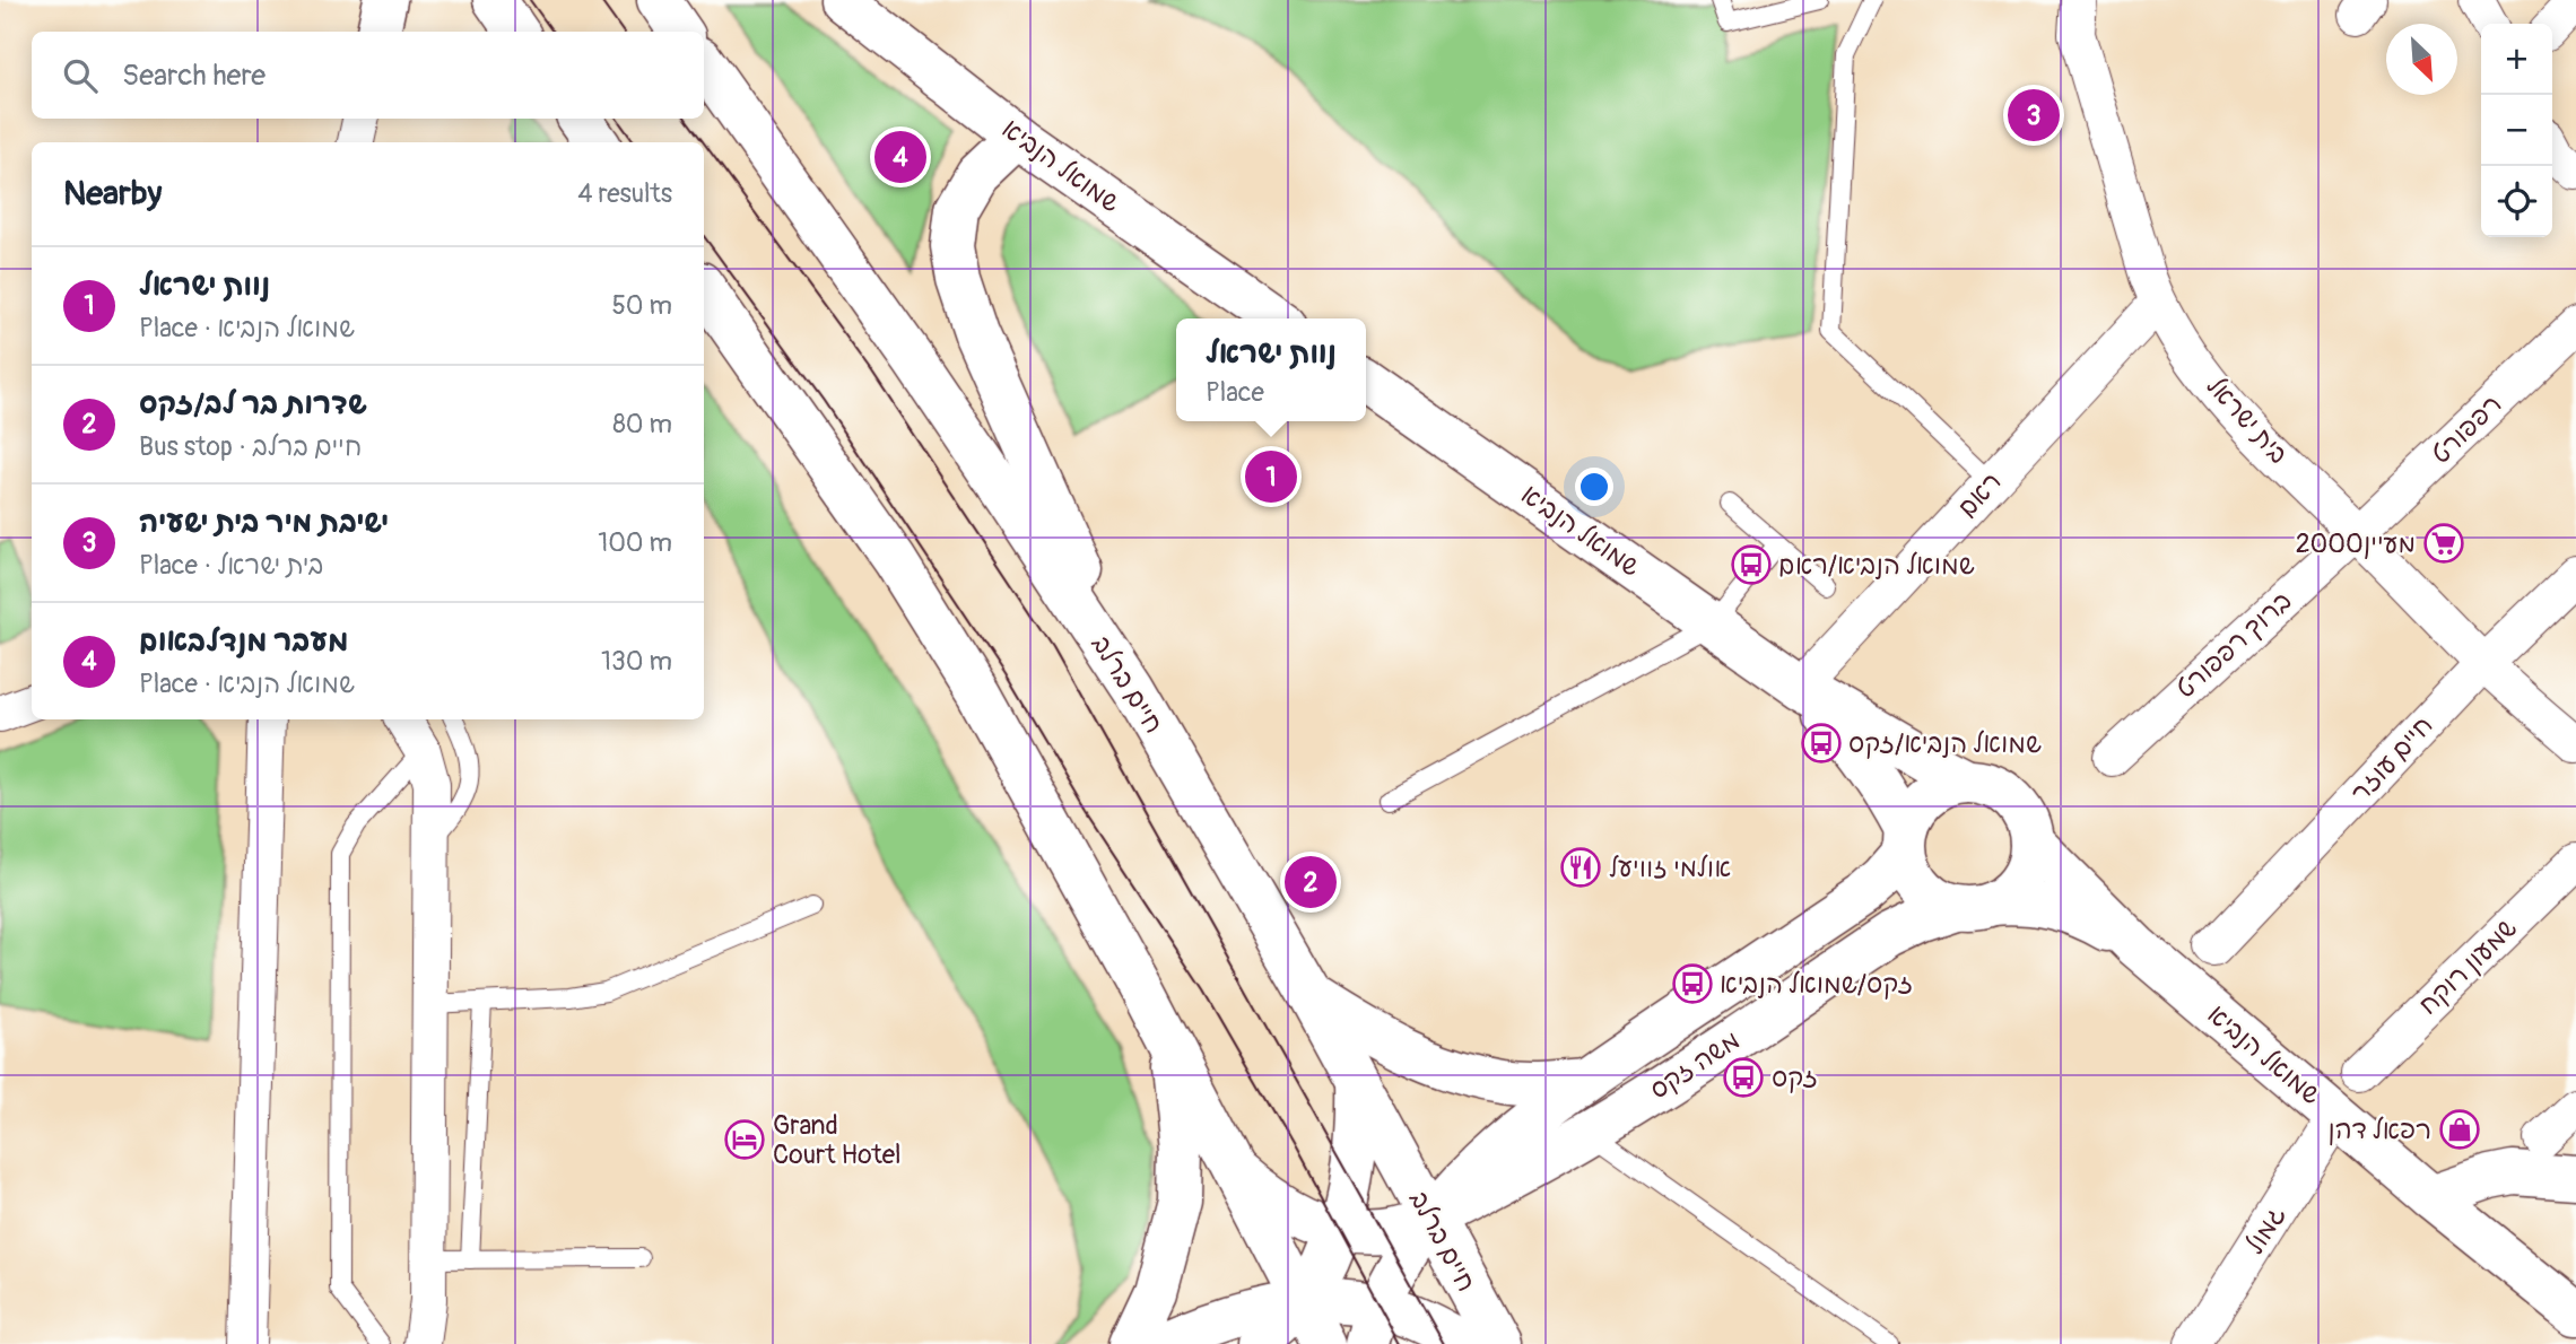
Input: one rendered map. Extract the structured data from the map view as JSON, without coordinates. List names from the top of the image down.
{
  "streets": {
    "main road": ["שמואל הנביא", "חיים ברלב", "משה זקס"],
    "street": [
      "בית ישראל",
      "רפפורט",
      "ראם",
      "ברוך רפפורט",
      "חיים עוזר",
      "שמעון רוקח",
      "גמול"
    ]
  },
  "crossings": [
    ["שמואל הנביא", "ראם"],
    ["שמואל הנביא", "משה זקס"],
    ["שמואל הנביא", "גמול"],
    ["בית ישראל", "רפפורט"],
    ["בית ישראל", "ראם"],
    ["בית ישראל", "ברוך רפפורט"],
    ["בית ישראל", "חיים עוזר"],
    ["רפפורט", "ברוך רפפורט"],
    ["חיים ברלב", "משה זקס"]
  ],
  "places": {
    "supermarket": ["מעיין2000"],
    "bus stop": [
      "שמואל הנביא/ראם",
      "שמואל הנביא/זקס",
      "זקס/שמואל הנביא",
      "זקס"
    ],
    "restaurant": ["אולמי זוויעל"],
    "shop": ["רפאל דהן"],
    "hotel": ["Grand Court Hotel"]
  },
  "north": "bottom right",
  "page": {
    "map_buttons": ["+", "−"],
    "search": "Search here",
    "pins": [
      "3",
      "4",
      "1",
      "2"
    ],
    "heading": ["Nearby", "4 results"],
    "list": [
      {
        "mark": "1",
        "name": "נוות ישראל",
        "note": "Place · שמואל הנביא",
        "value": "50 m"
      },
      {
        "mark": "2",
        "name": "שדרות בר לב/זקס",
        "note": "Bus stop · חיים ברלב",
        "value": "80 m"
      },
      {
        "mark": "3",
        "name": "ישיבת מיר בית ישעיה",
        "note": "Place · בית ישראל",
        "value": "100 m"
      },
      {
        "mark": "4",
        "name": "מעבר מנדלבאום",
        "note": "Place · שמואל הנביא",
        "value": "130 m"
      }
    ],
    "popup": ["נוות ישראל", "Place"]
  }
}
